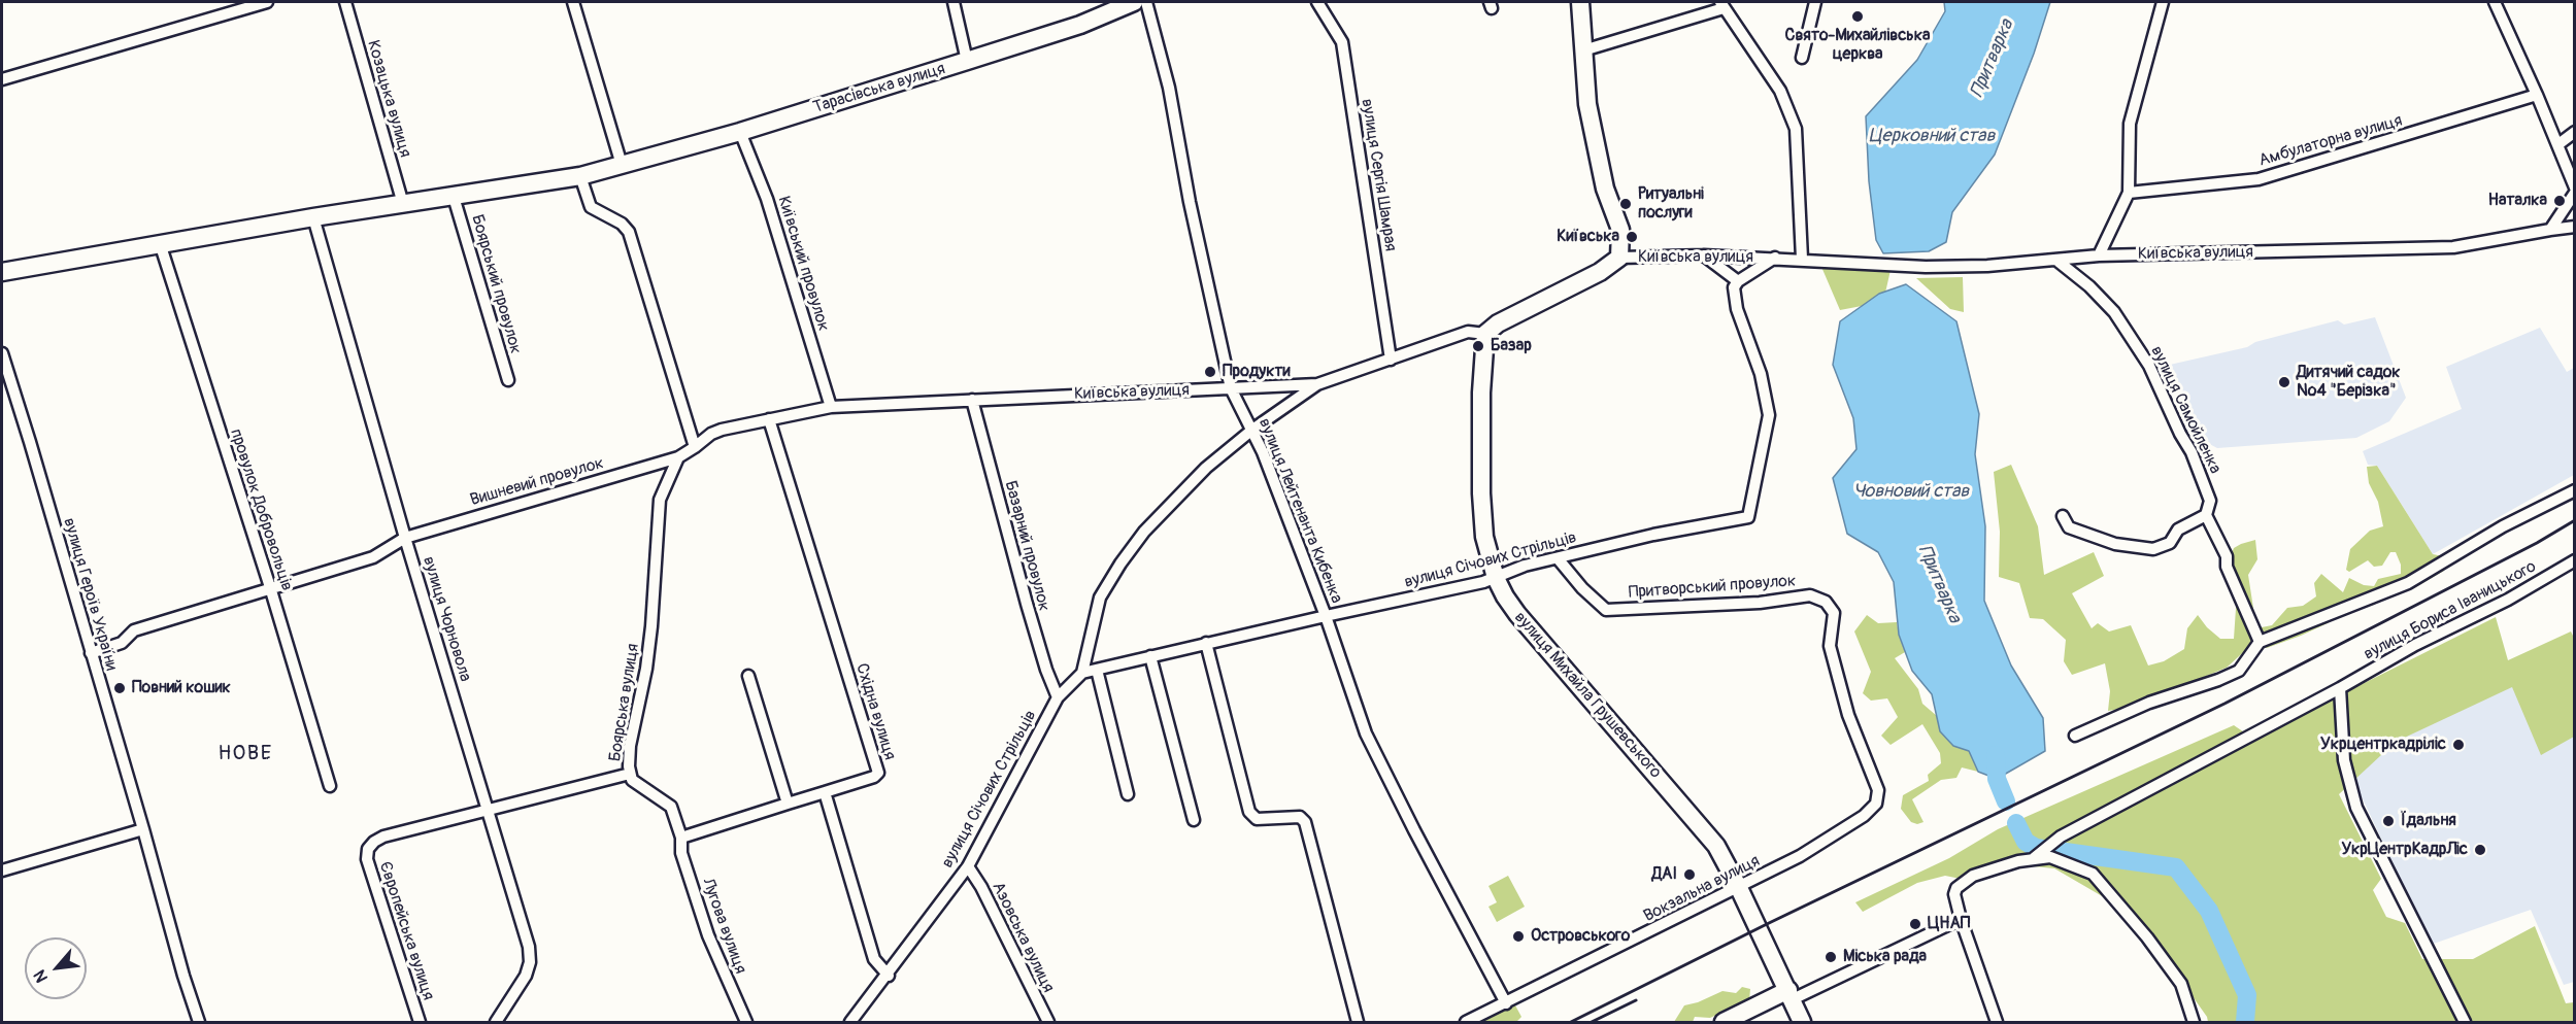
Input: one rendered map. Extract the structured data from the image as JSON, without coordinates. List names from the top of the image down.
{
  "streets": {
    "street": [
      "Тарасівська вулиця",
      "Козацька вулиця",
      "Амбулаторна вулиця",
      "вулиця Сергія Шамрая",
      "Київська вулиця",
      "Київський провулок",
      "Боярський провулок",
      "вулиця Самойленка",
      "Вишневий провулок",
      "провулок Добровольців",
      "вулиця Лейтенанта Кибенка",
      "Базарний провулок",
      "вулиця Січових Стрільців",
      "Притворський провулок",
      "вулиця Героїв України",
      "вулиця Бориса Іваницького",
      "вулиця Чорновола",
      "вулиця Михайла Грушевського",
      "Боярська вулиця",
      "Східна вулиця",
      "Вокзальна вулиця",
      "Лугова вулиця",
      "Європейська вулиця",
      "Азовська вулиця"
    ]
  },
  "crossings": [
    ["Тарасівська вулиця", "Козацька вулиця"],
    ["Тарасівська вулиця", "Київський провулок"],
    ["Тарасівська вулиця", "Боярський провулок"],
    ["Тарасівська вулиця", "провулок Добровольців"],
    ["Тарасівська вулиця", "вулиця Чорновола"],
    ["вулиця Сергія Шамрая", "Київська вулиця"],
    ["Київська вулиця", "Київський провулок"],
    ["Київська вулиця", "вулиця Самойленка"],
    ["Київська вулиця", "Вишневий провулок"],
    ["Київська вулиця", "вулиця Лейтенанта Кибенка"],
    ["Київська вулиця", "Базарний провулок"],
    ["Київська вулиця", "вулиця Михайла Грушевського"],
    ["Київська вулиця", "Східна вулиця"],
    ["Вишневий провулок", "провулок Добровольців"],
    ["Вишневий провулок", "вулиця Героїв України"],
    ["Вишневий провулок", "вулиця Чорновола"],
    ["Вишневий провулок", "Боярська вулиця"],
    ["Вишневий провулок", "Східна вулиця"],
    ["вулиця Лейтенанта Кибенка", "вулиця Січових Стрільців"],
    ["вулиця Лейтенанта Кибенка", "Вокзальна вулиця"],
    ["Базарний провулок", "вулиця Січових Стрільців"],
    ["вулиця Січових Стрільців", "Притворський провулок"],
    ["вулиця Січових Стрільців", "вулиця Михайла Грушевського"],
    ["вулиця Січових Стрільців", "Азовська вулиця"],
    ["Притворський провулок", "Вокзальна вулиця"],
    ["вулиця Чорновола", "Європейська вулиця"],
    ["вулиця Михайла Грушевського", "Вокзальна вулиця"],
    ["Боярська вулиця", "Лугова вулиця"]
  ],
  "districts": ["НОВЕ"],
  "water": ["Притварка", "Церковний став", "Човновий став"],
  "places": [
    "Свято-Михайлівська церква",
    "Наталка",
    "Ритуальні послуги",
    "Київська",
    "Базар",
    "Продукти",
    "Дитячий садок №4 \"Берізка\"",
    "Повний кошик",
    "Укрцентркадріліс",
    "Їдальня",
    "УкрЦентрКадрЛіс",
    "ДАІ",
    "ЦНАП",
    "Островського",
    "Міська рада"
  ],
  "north": "bottom left"
}
